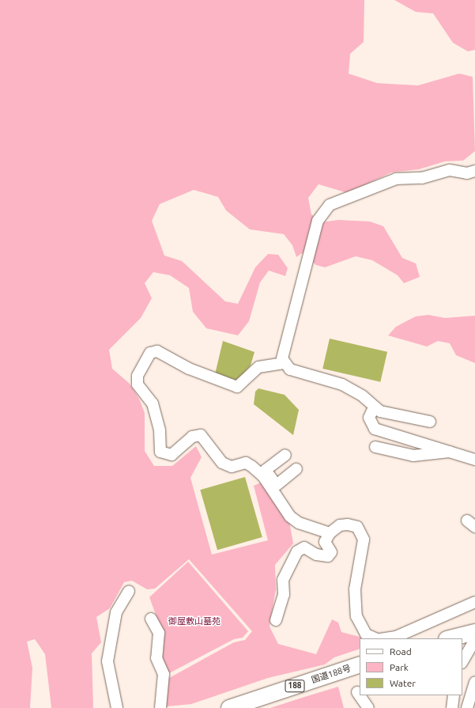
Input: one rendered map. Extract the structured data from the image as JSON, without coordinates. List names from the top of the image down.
{
  "streets": {
    "highway": ["国道188号", "188"]
  },
  "parks": ["御屋敷山墓苑"],
  "legend": ["Road", "Park", "Water"]
}
